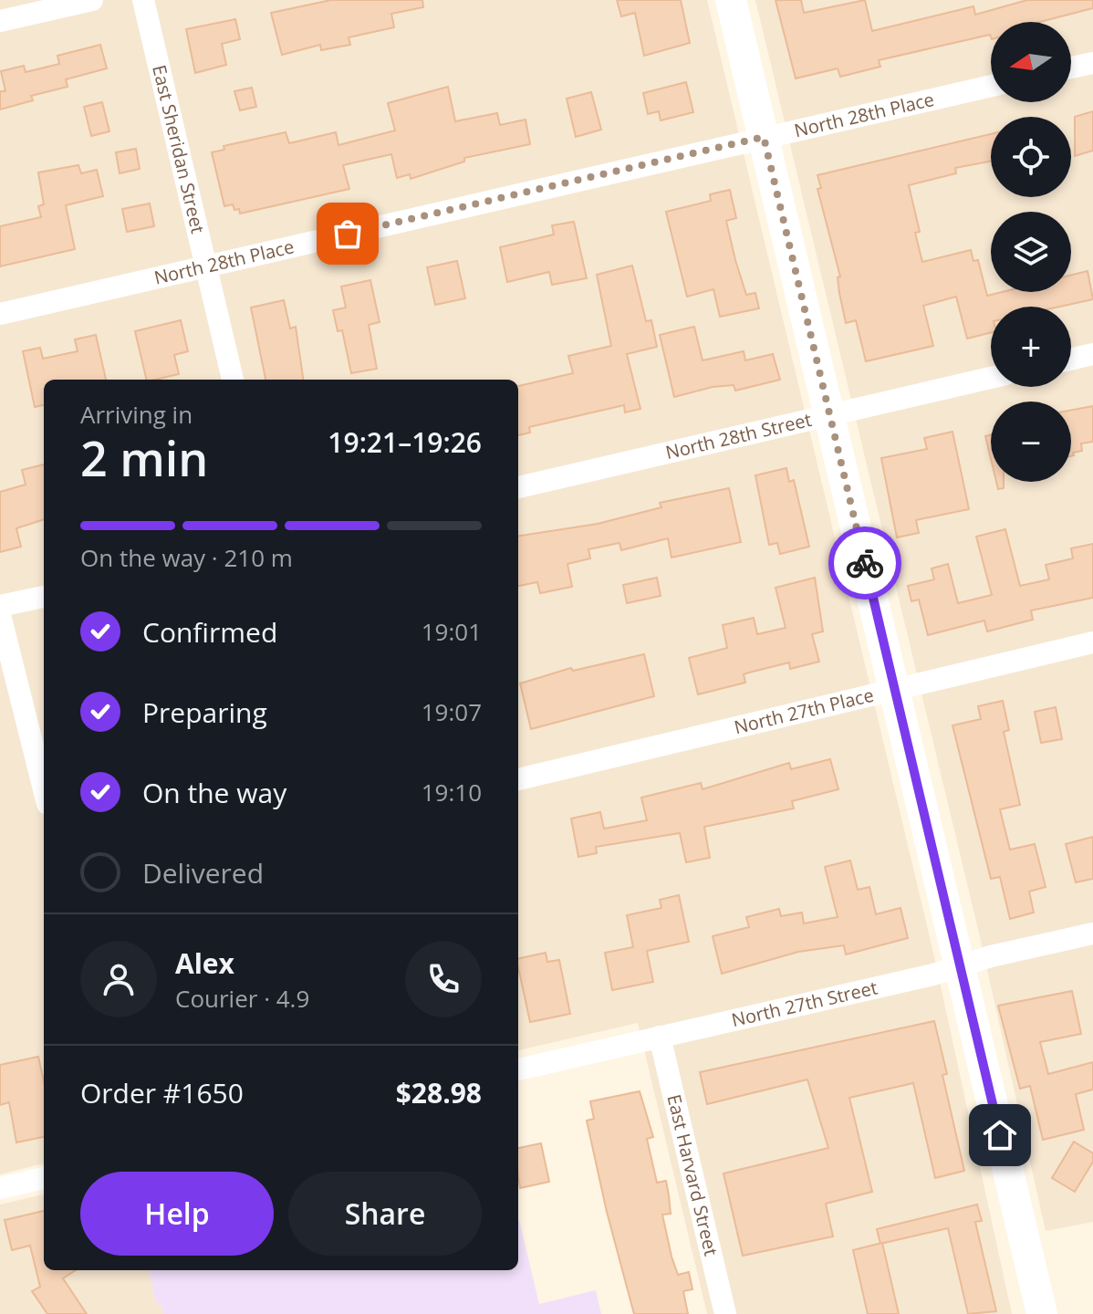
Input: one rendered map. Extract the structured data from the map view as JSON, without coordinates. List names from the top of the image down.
{
  "streets": {
    "street": [
      "North 28th Place",
      "East Sheridan Street",
      "North 28th Street",
      "North 27th Place",
      "North 27th Street",
      "East Harvard Street"
    ]
  },
  "crossings": [
    ["North 28th Place", "East Sheridan Street"],
    ["North 27th Street", "East Harvard Street"]
  ],
  "north": "left",
  "page": {
    "map_buttons": ["+", "−"],
    "heading": ["2 min", "Arriving in", "19:21–19:26"],
    "panel": [
      "Alex",
      "Courier · 4.9",
      "Order #1650",
      "$28.98"
    ],
    "bar": "On the way · 210 m",
    "list": [
      ["Confirmed", "19:01"],
      ["Preparing", "19:07"],
      ["On the way", "19:10"],
      "Delivered"
    ],
    "buttons": ["Help", "Share"]
  }
}
